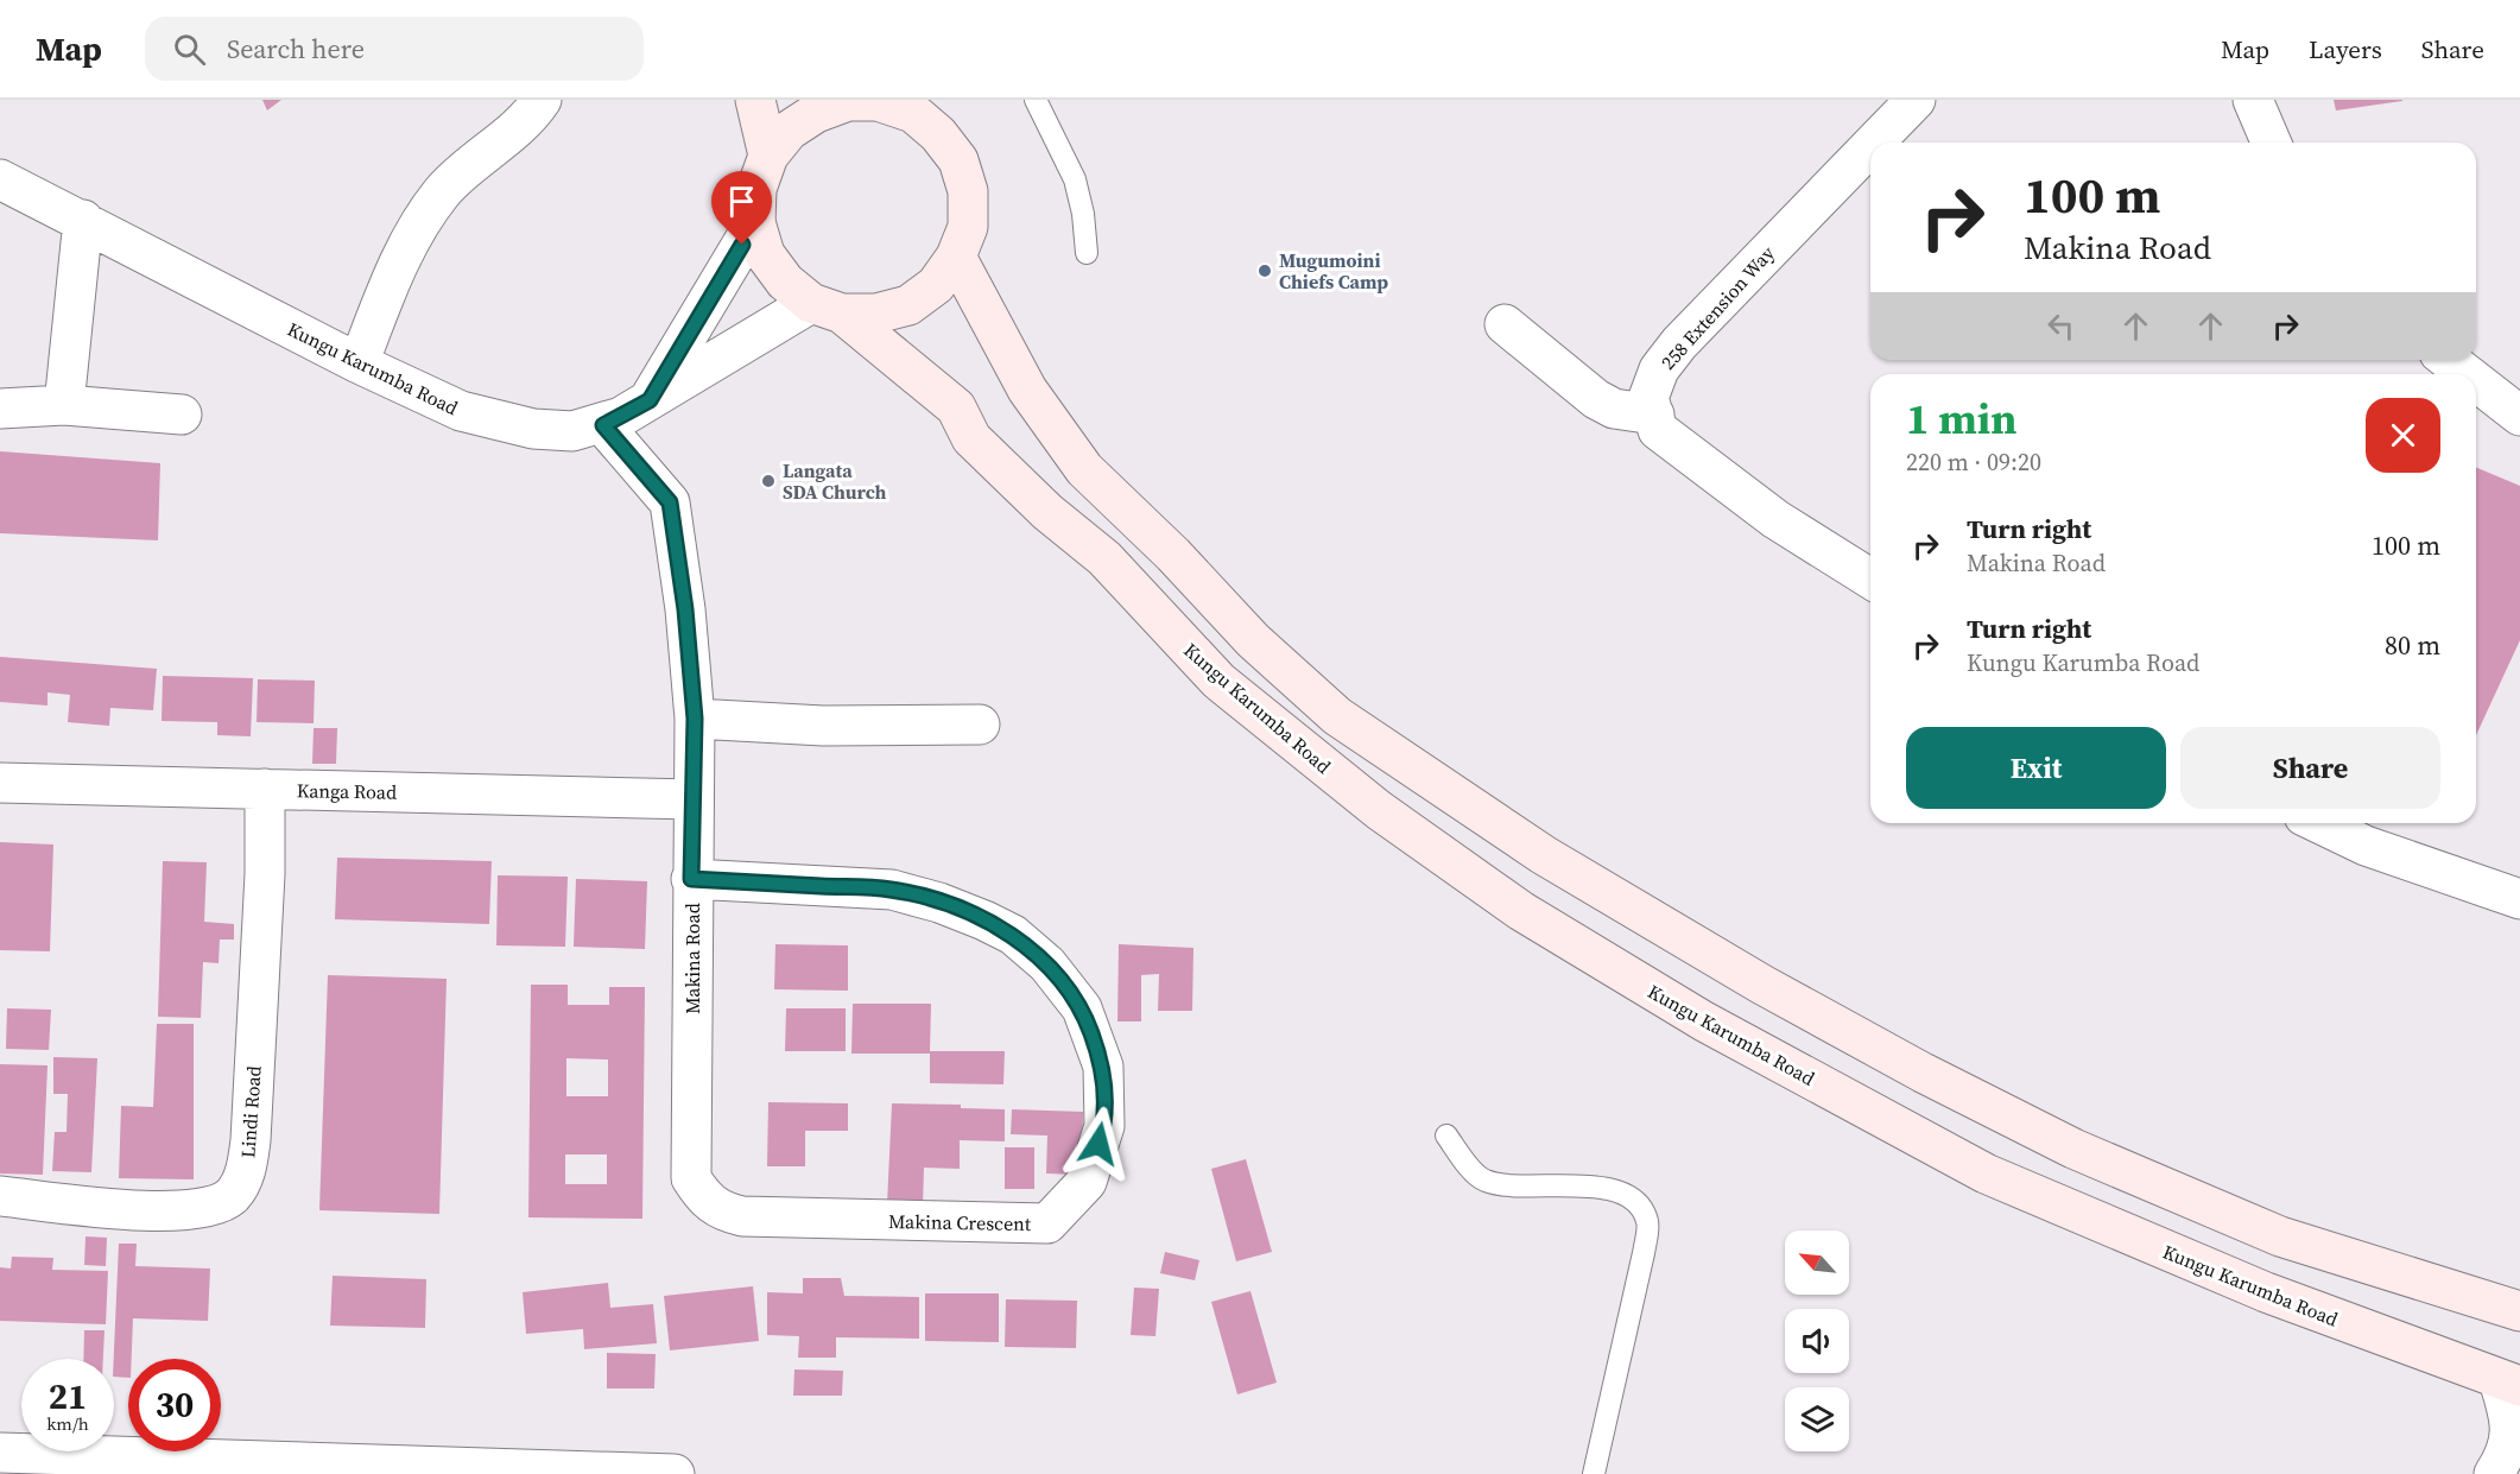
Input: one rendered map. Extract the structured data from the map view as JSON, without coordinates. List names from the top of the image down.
{
  "streets": {
    "main road": ["Kungu Karumba Road"],
    "street": [
      "258 Extension Way",
      "Kanga Road",
      "Makina Road",
      "Lindi Road",
      "Makina Crescent"
    ]
  },
  "crossings": [
    ["Kungu Karumba Road", "Makina Road"],
    ["Kanga Road", "Makina Road"],
    ["Kanga Road", "Lindi Road"],
    ["Makina Road", "Makina Crescent"]
  ],
  "places": ["Mugumoini Chiefs Camp", "Langata SDA Church"],
  "north": "top left",
  "page": {
    "header": "Map",
    "search": "Search here",
    "nav": ["Map", "Layers", "Share"],
    "turn": ["100 m", "Makina Road"],
    "heading": ["1 min", "220 m · 09:20"],
    "list": [
      {
        "name": "Turn right",
        "note": "Makina Road",
        "value": "100 m"
      },
      {
        "name": "Turn right",
        "note": "Kungu Karumba Road",
        "value": "80 m"
      }
    ],
    "buttons": ["Exit", "Share"],
    "speed": "21 km/h",
    "limit": "30"
  }
}
